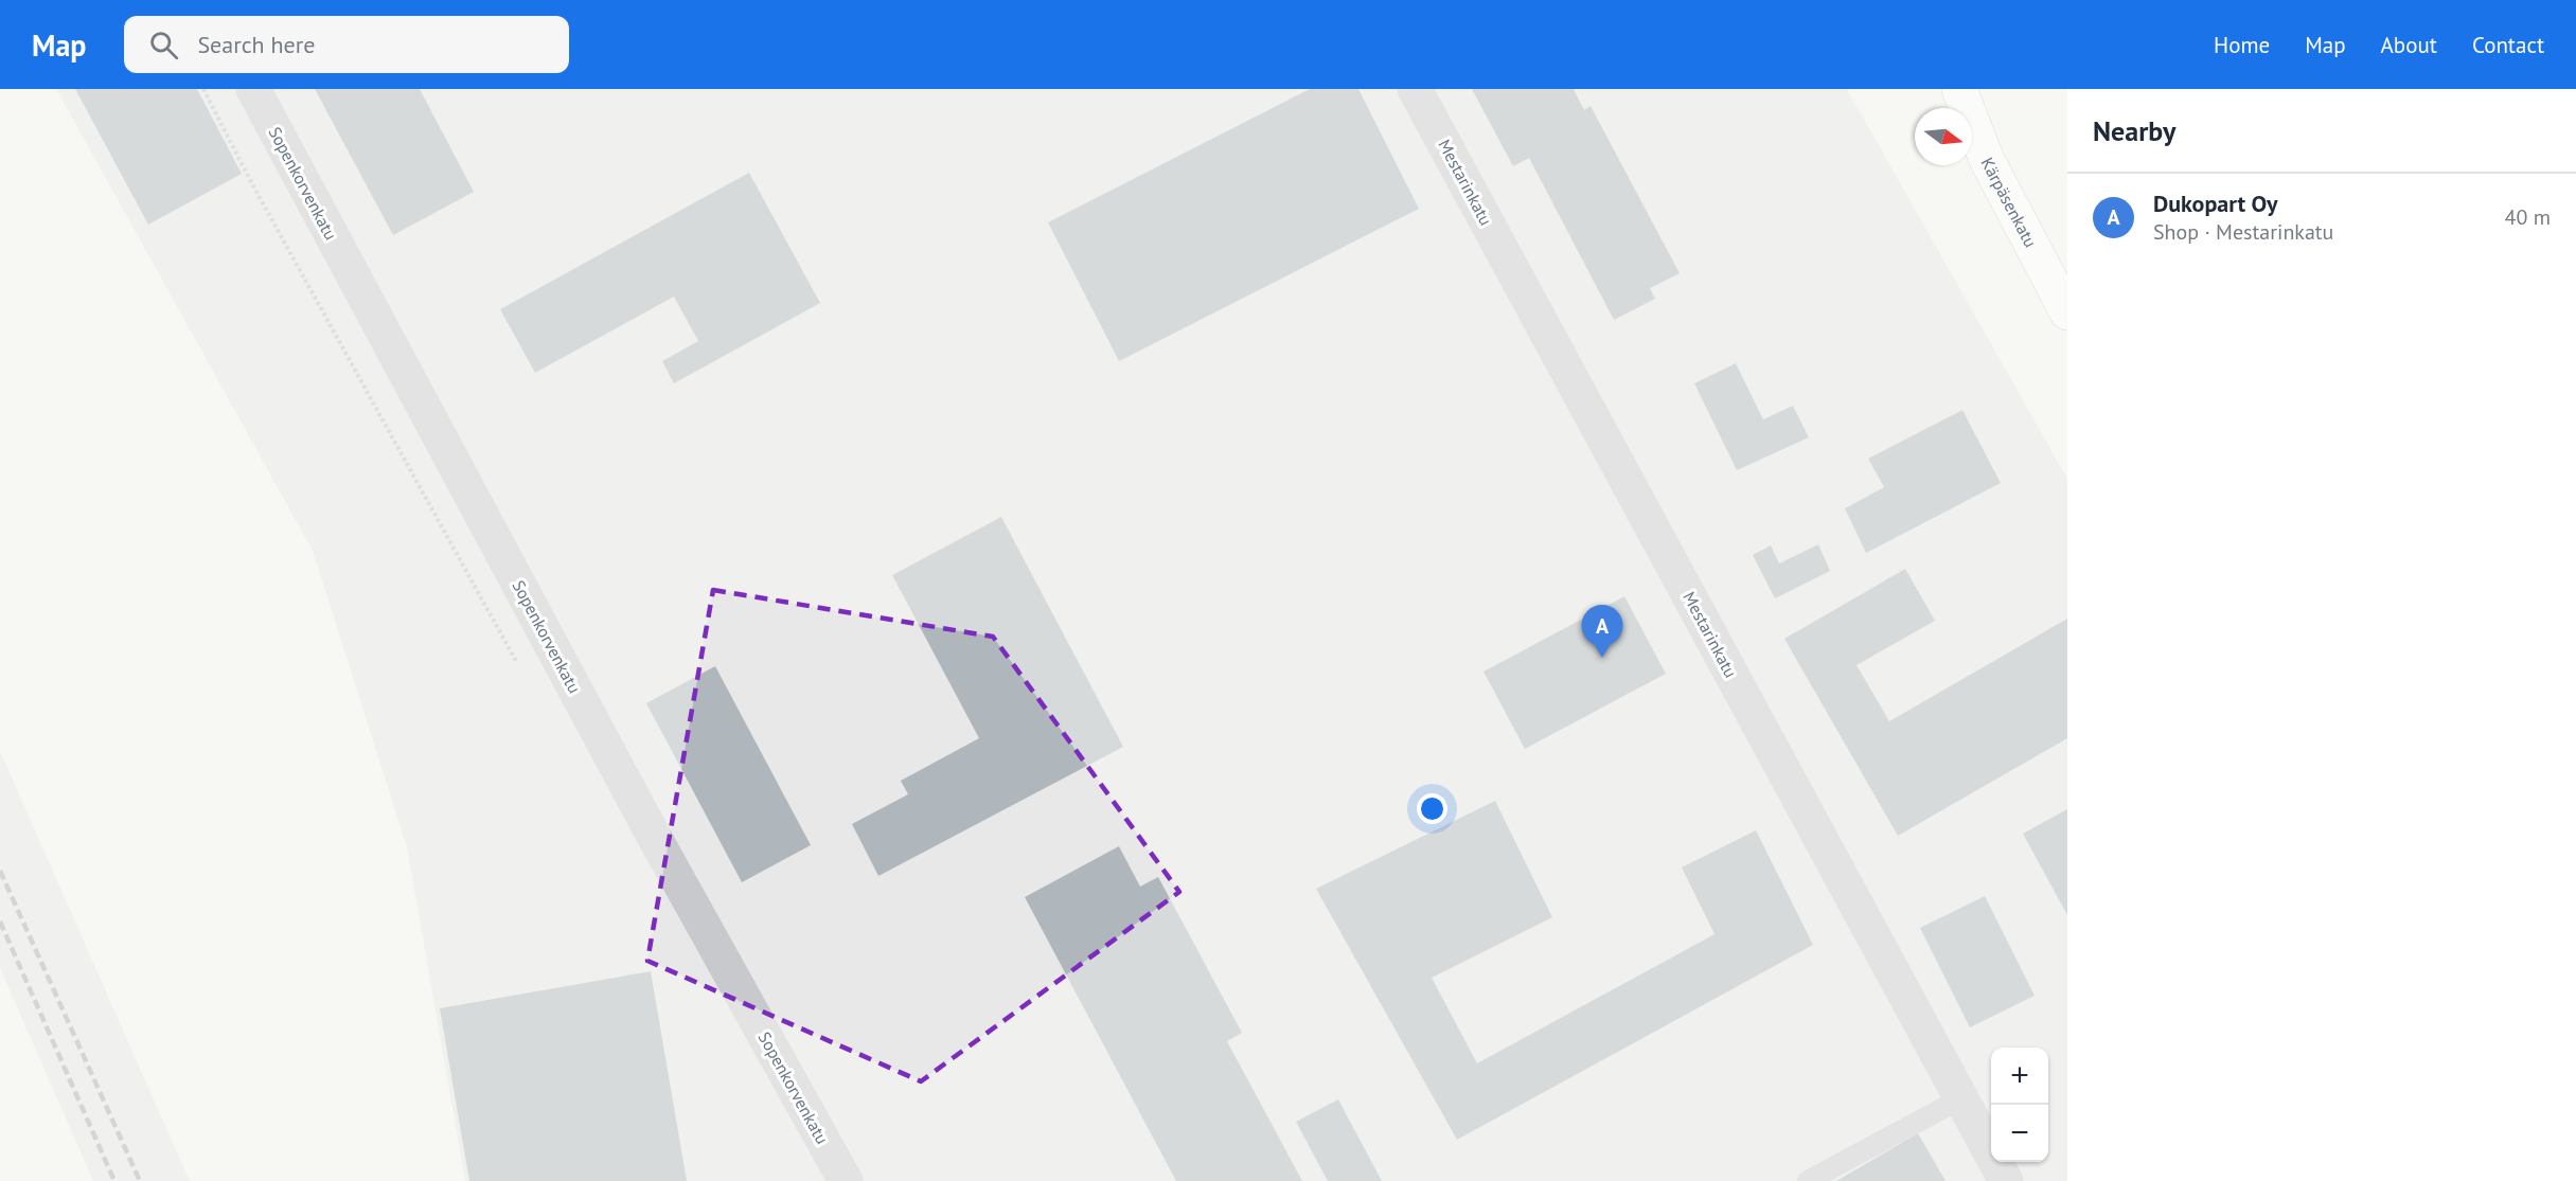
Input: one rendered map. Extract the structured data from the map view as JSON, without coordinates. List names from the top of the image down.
{
  "streets": {
    "street": ["Mestarinkatu", "Sopenkorvenkatu", "Kärpäsenkatu"]
  },
  "north": "right",
  "page": {
    "header": "Map",
    "search": "Search here",
    "nav": [
      "Home",
      "Map",
      "About",
      "Contact"
    ],
    "heading": "Nearby",
    "list": [
      {
        "mark": "A",
        "name": "Dukopart Oy",
        "note": "Shop · Mestarinkatu",
        "value": "40 m"
      }
    ],
    "pins": "A",
    "map_buttons": ["+", "−"]
  }
}
